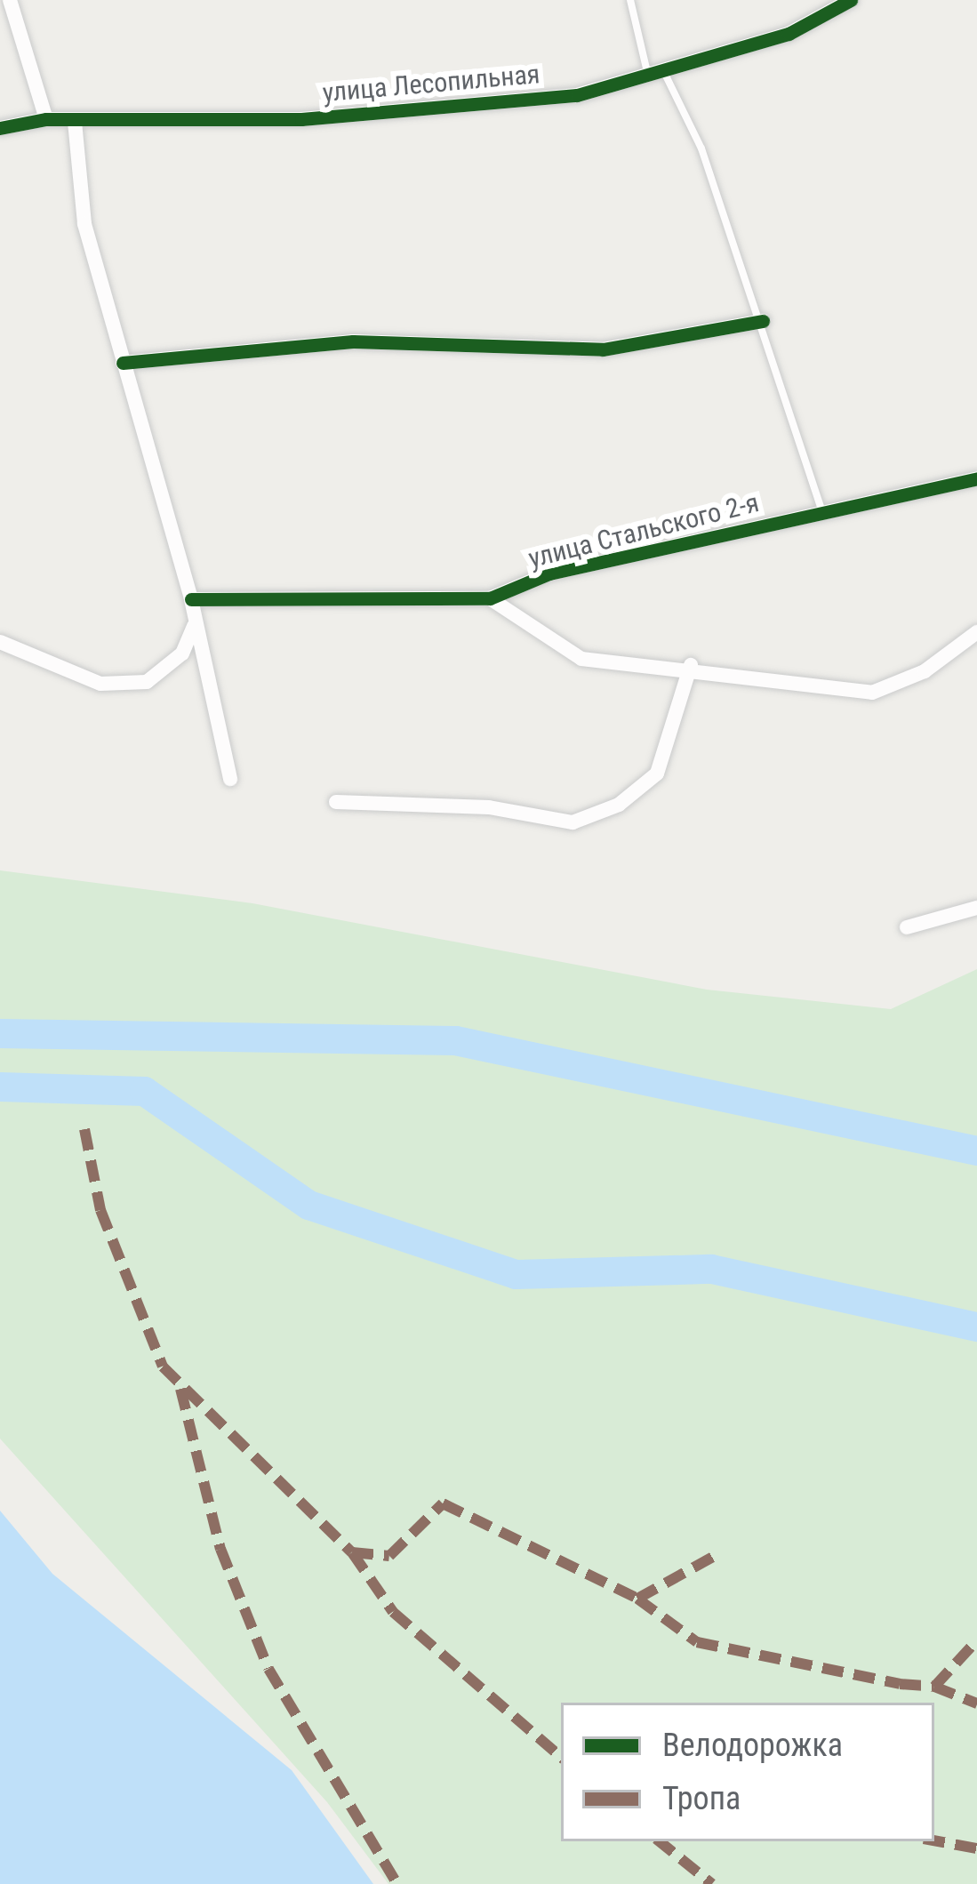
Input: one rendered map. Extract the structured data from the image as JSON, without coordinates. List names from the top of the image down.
{
  "streets": {
    "street": ["улица Лесопильная", "улица Стальского 2-я"]
  },
  "legend": ["Велодорожка", "Тропа"]
}
